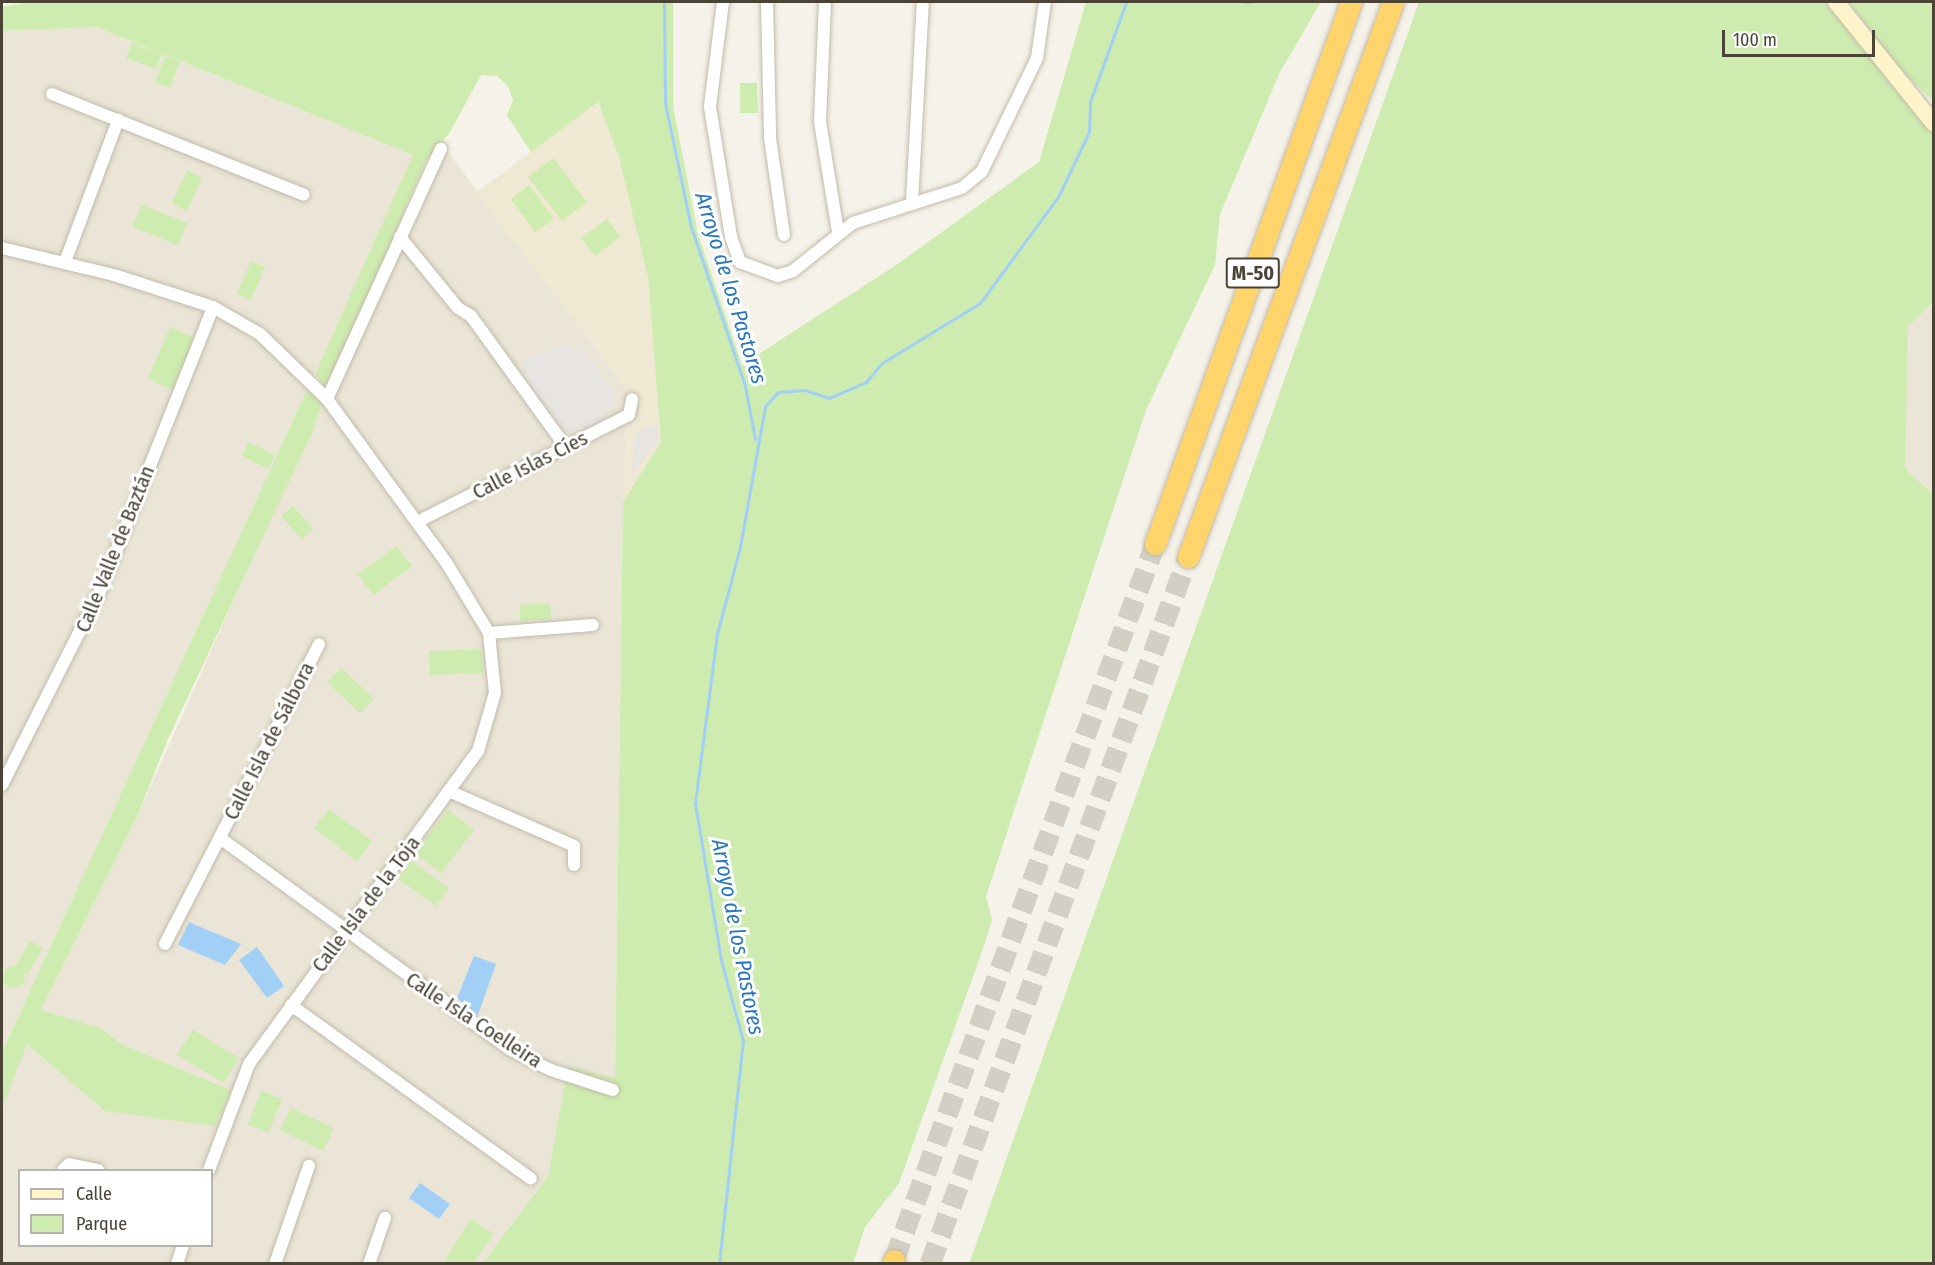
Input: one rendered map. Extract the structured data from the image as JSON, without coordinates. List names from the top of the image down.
{
  "streets": {
    "highway": ["M-50"],
    "street": [
      "Calle Islas Cíes",
      "Calle Valle de Baztán",
      "Calle Isla de Sálbora",
      "Calle Isla de la Toja",
      "Calle Isla Coelleira"
    ]
  },
  "crossings": [
    ["Calle Isla de Sálbora", "Calle Isla de la Toja"],
    ["Calle Isla de Sálbora", "Calle Isla Coelleira"],
    ["Calle Isla de la Toja", "Calle Isla Coelleira"]
  ],
  "water": ["Arroyo de los Pastores"],
  "legend": ["Calle", "Parque"],
  "scale_bar": "100 m"
}
